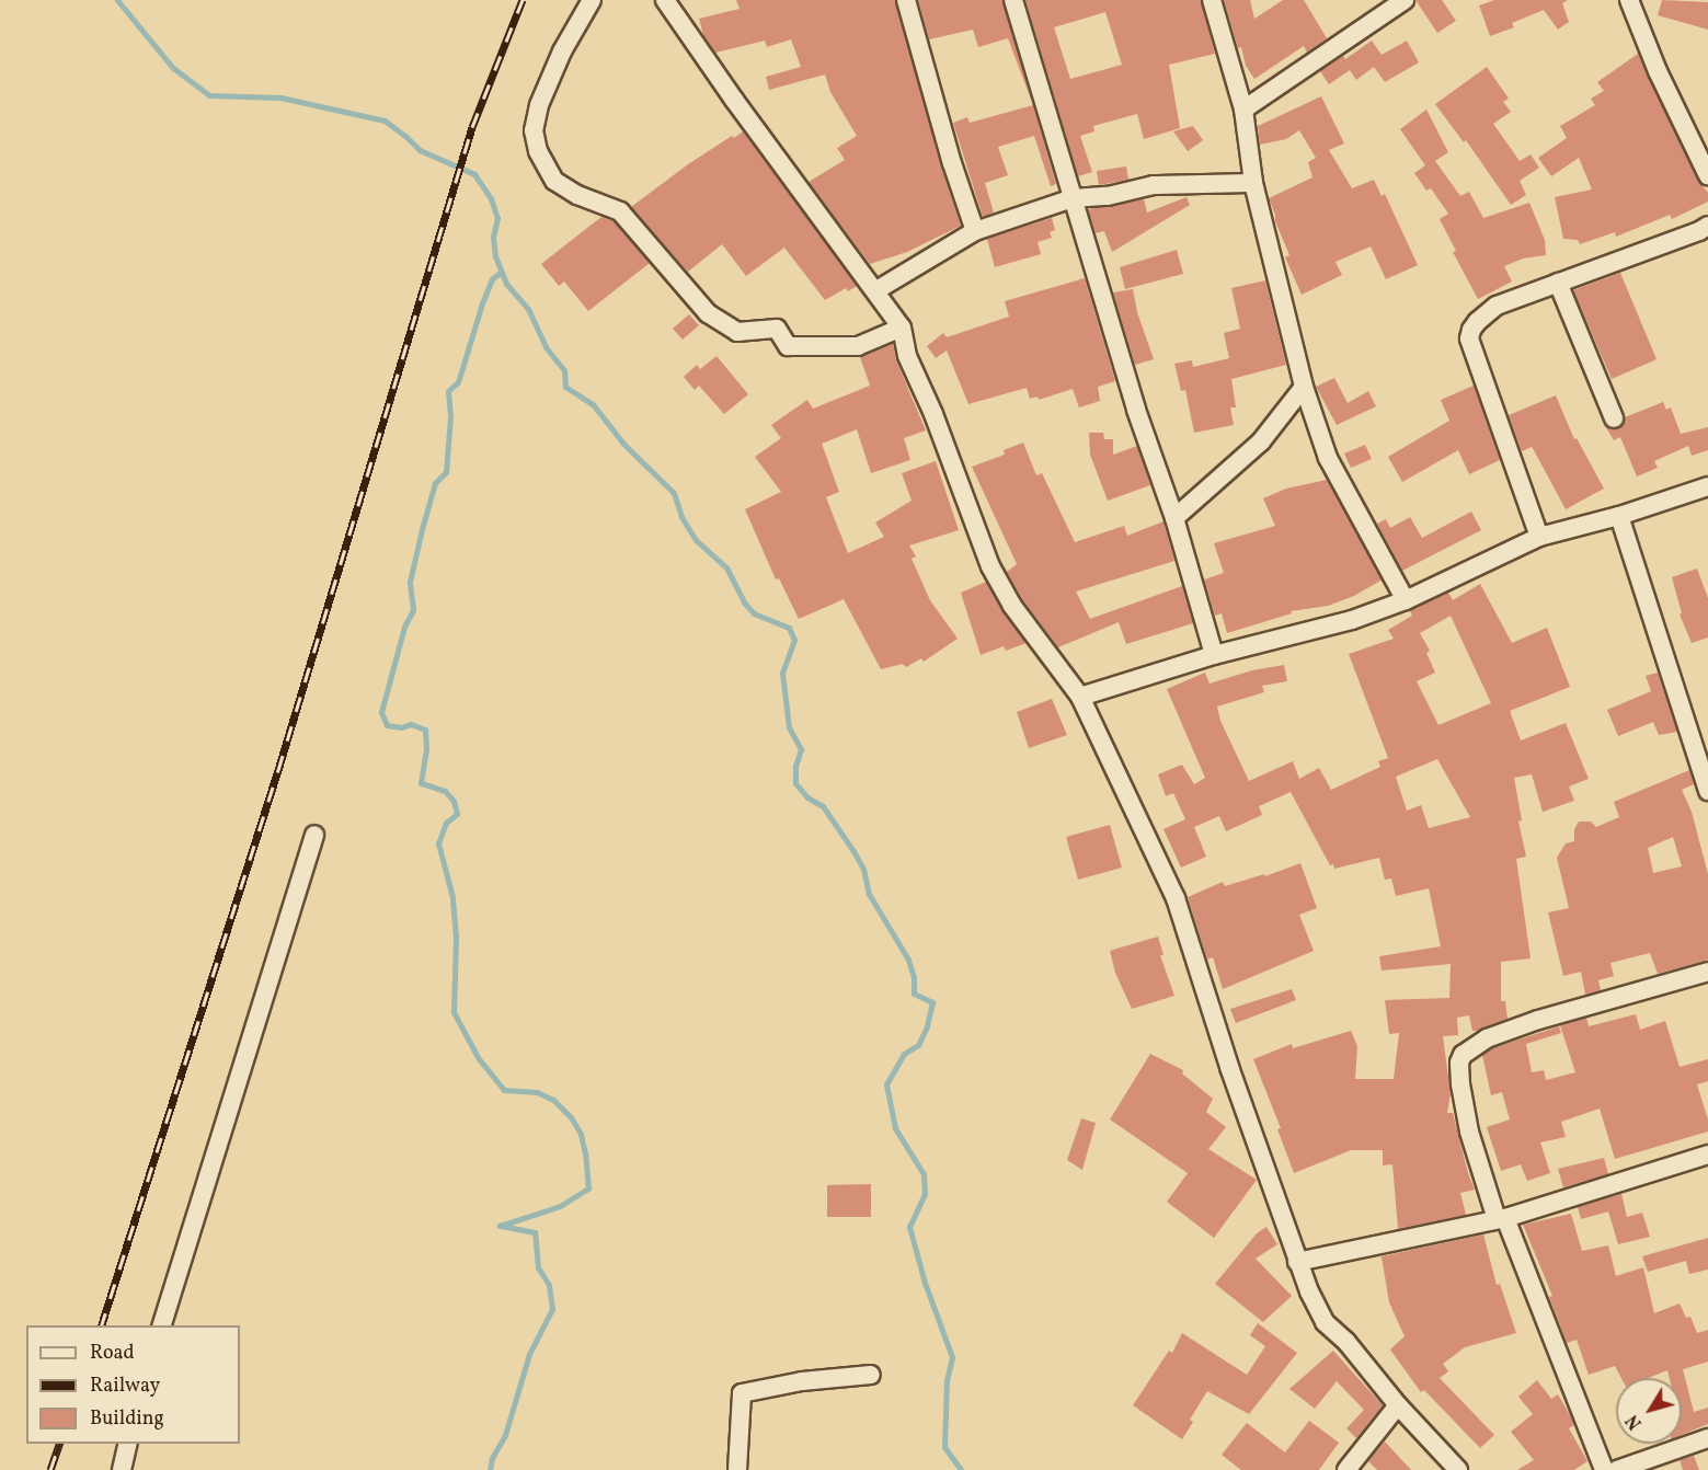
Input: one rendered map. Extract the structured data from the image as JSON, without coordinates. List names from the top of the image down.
{
  "legend": ["Road", "Railway", "Building"],
  "north": "bottom left"
}
